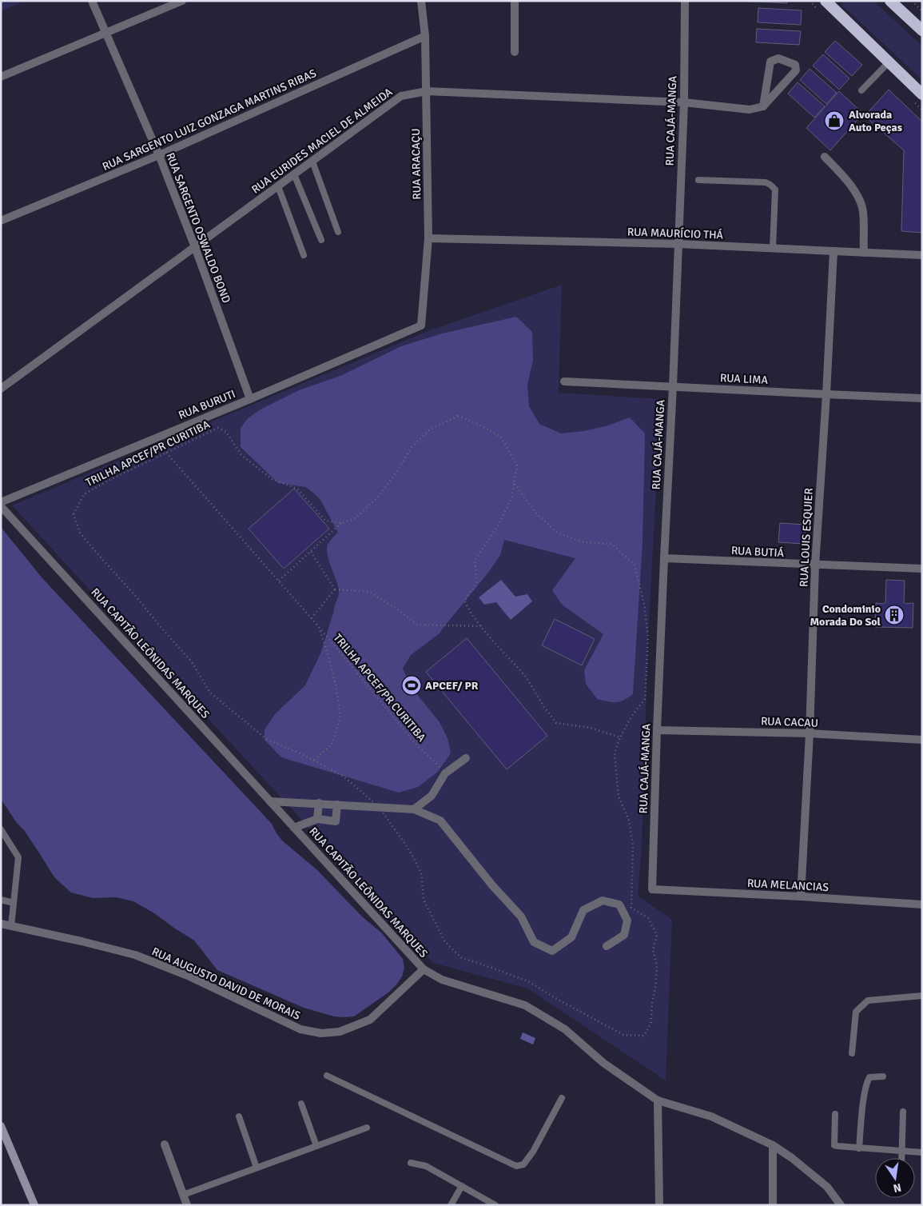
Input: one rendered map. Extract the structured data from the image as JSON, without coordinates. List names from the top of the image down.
{
  "streets": {
    "street": [
      "RUA SARGENTO LUIZ GONZAGA MARTINS RIBAS",
      "RUA CAJÁ-MANGA",
      "RUA EURIDES MACIEL DE ALMEIDA",
      "RUA ARACAÇU",
      "RUA SARGENTO OSWALDO BOND",
      "RUA MAURÍCIO THÁ",
      "RUA LIMA",
      "RUA BURUTI",
      "RUA LOUIS ESQUIER",
      "RUA BUTIÁ",
      "RUA CAPITÃO LEÔNIDAS MARQUES",
      "RUA CACAU",
      "RUA MELANCIAS",
      "RUA AUGUSTO DAVID DE MORAIS"
    ],
    "path": ["TRILHA APCEF/PR CURITIBA"]
  },
  "crossings": [
    ["RUA SARGENTO LUIZ GONZAGA MARTINS RIBAS", "RUA ARACAÇU"],
    ["RUA SARGENTO LUIZ GONZAGA MARTINS RIBAS", "RUA SARGENTO OSWALDO BOND"],
    ["RUA CAJÁ-MANGA", "RUA EURIDES MACIEL DE ALMEIDA"],
    ["RUA CAJÁ-MANGA", "RUA MAURÍCIO THÁ"],
    ["RUA CAJÁ-MANGA", "RUA LIMA"],
    ["RUA CAJÁ-MANGA", "RUA BUTIÁ"],
    ["RUA CAJÁ-MANGA", "RUA CACAU"],
    ["RUA CAJÁ-MANGA", "RUA MELANCIAS"],
    ["RUA EURIDES MACIEL DE ALMEIDA", "RUA ARACAÇU"],
    ["RUA EURIDES MACIEL DE ALMEIDA", "RUA SARGENTO OSWALDO BOND"],
    ["RUA ARACAÇU", "RUA MAURÍCIO THÁ"],
    ["RUA ARACAÇU", "RUA BURUTI"],
    ["RUA SARGENTO OSWALDO BOND", "RUA BURUTI"],
    ["RUA MAURÍCIO THÁ", "RUA LOUIS ESQUIER"],
    ["RUA LIMA", "RUA LOUIS ESQUIER"],
    ["RUA LOUIS ESQUIER", "RUA BUTIÁ"],
    ["RUA LOUIS ESQUIER", "RUA CACAU"],
    ["RUA LOUIS ESQUIER", "RUA MELANCIAS"],
    ["RUA CAPITÃO LEÔNIDAS MARQUES", "RUA AUGUSTO DAVID DE MORAIS"]
  ],
  "places": {
    "shop": ["Alvorada Auto Peças"],
    "building": ["Condominio Morada Do Sol"],
    "sports": ["APCEF/ PR"]
  },
  "north": "bottom"
}
